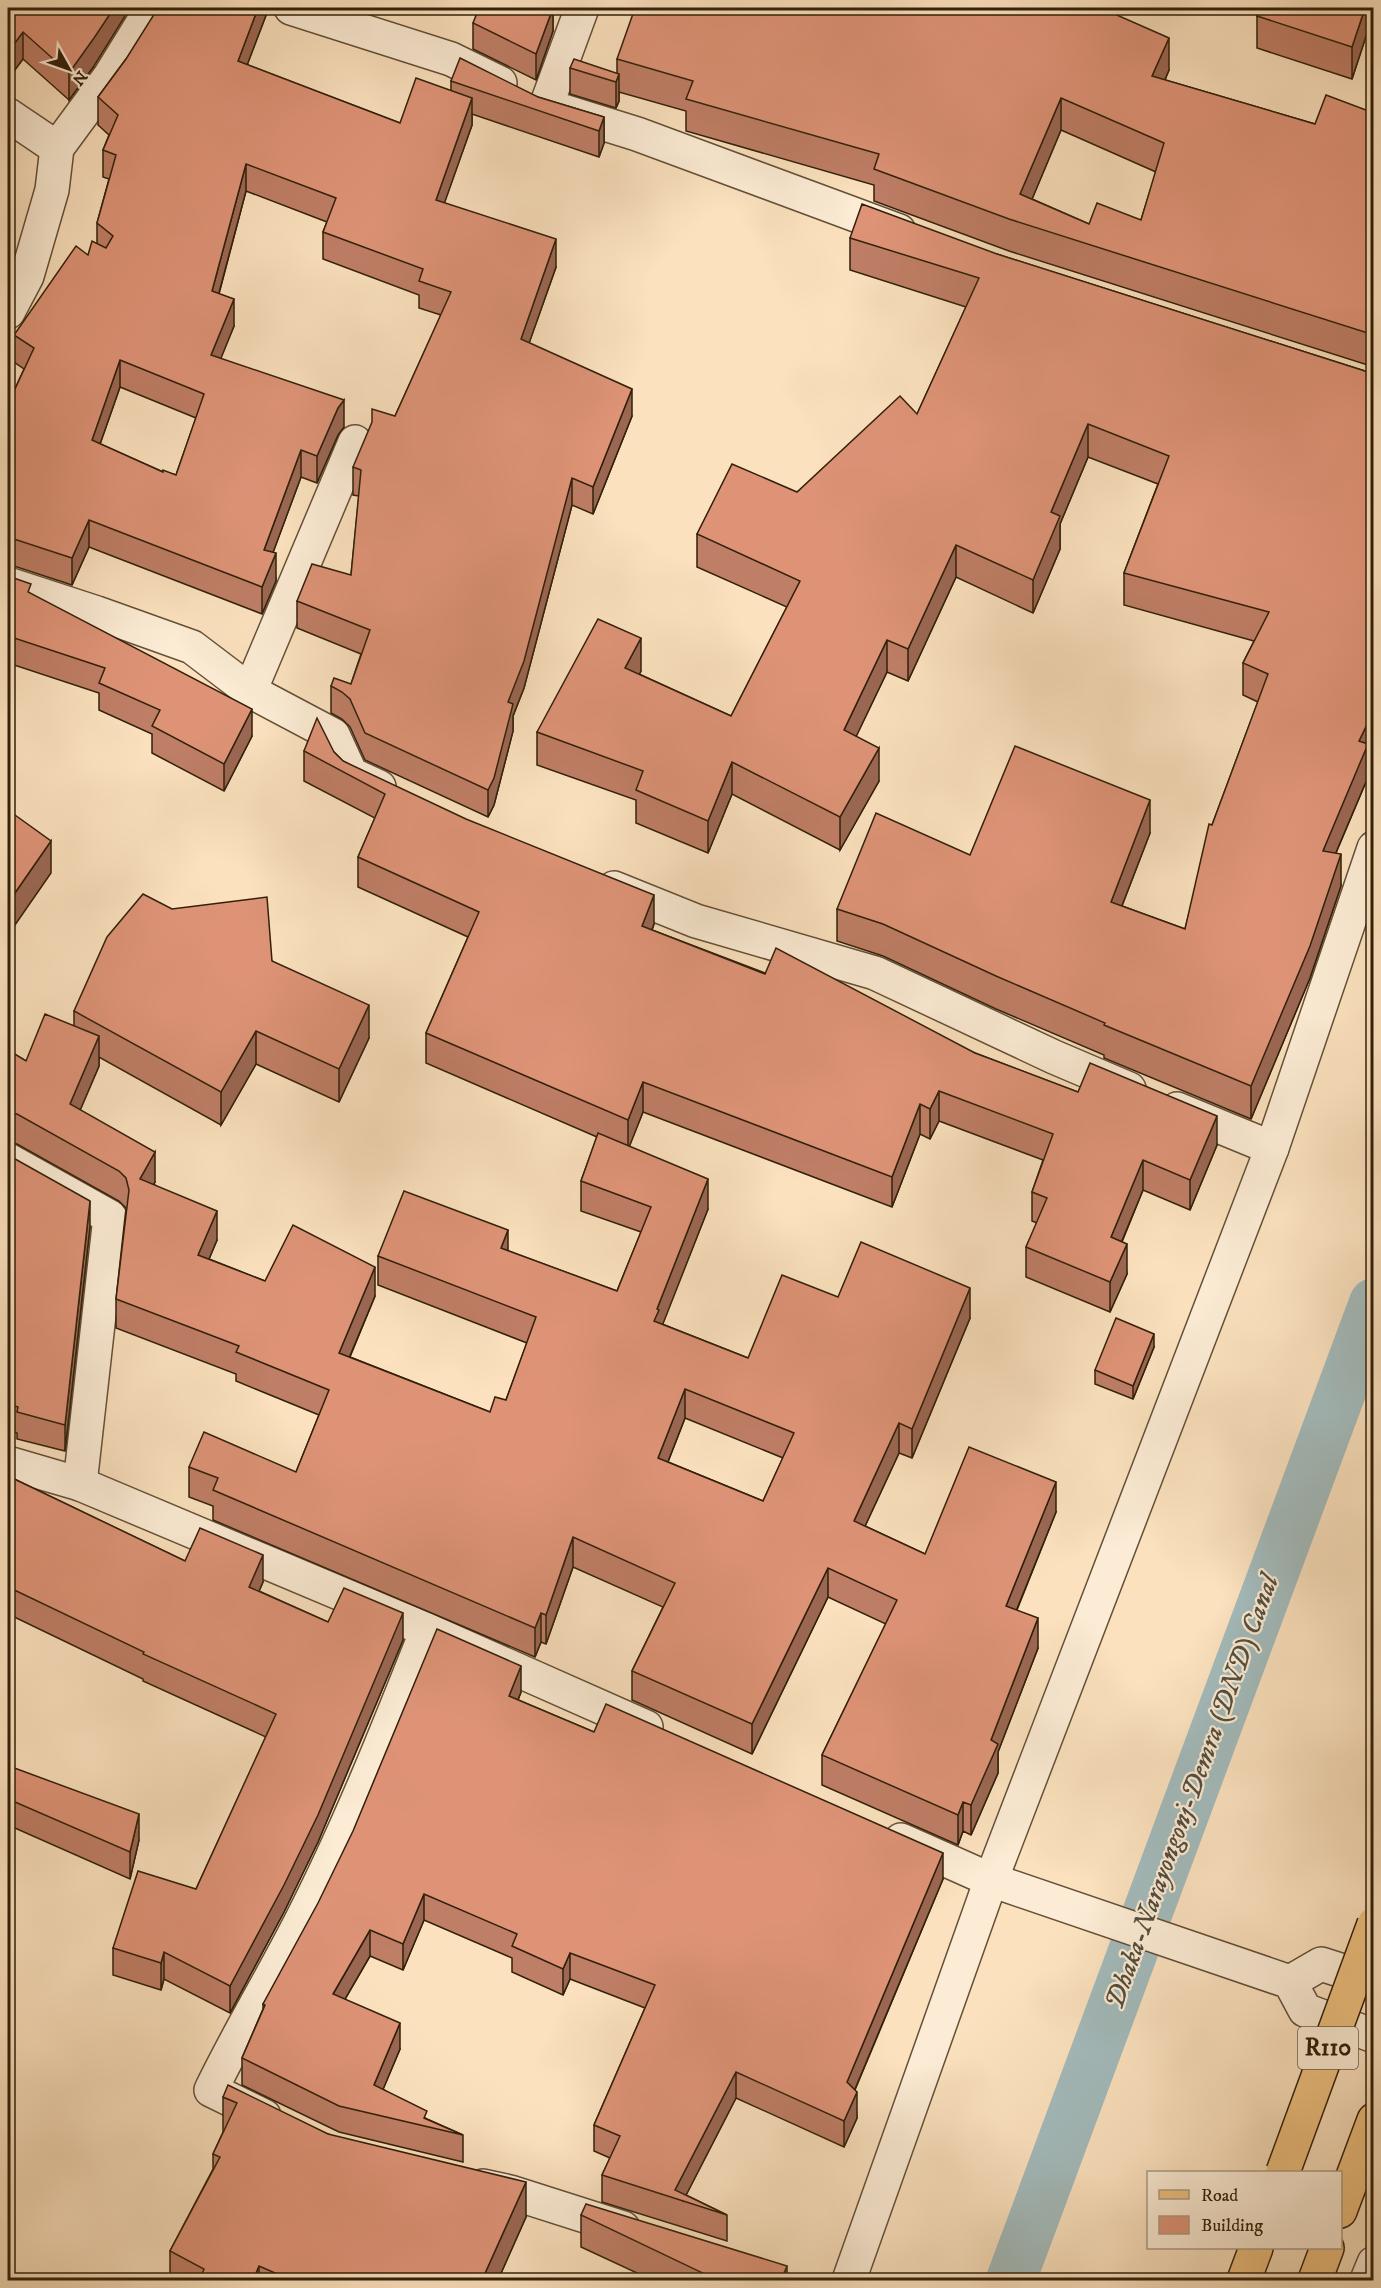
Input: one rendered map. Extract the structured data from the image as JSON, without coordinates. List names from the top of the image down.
{
  "streets": {
    "main road": ["R110"]
  },
  "water": ["Dhaka-Narayongonj-Demra (DND) Canal"],
  "legend": ["Road", "Building"],
  "north": "bottom right"
}
